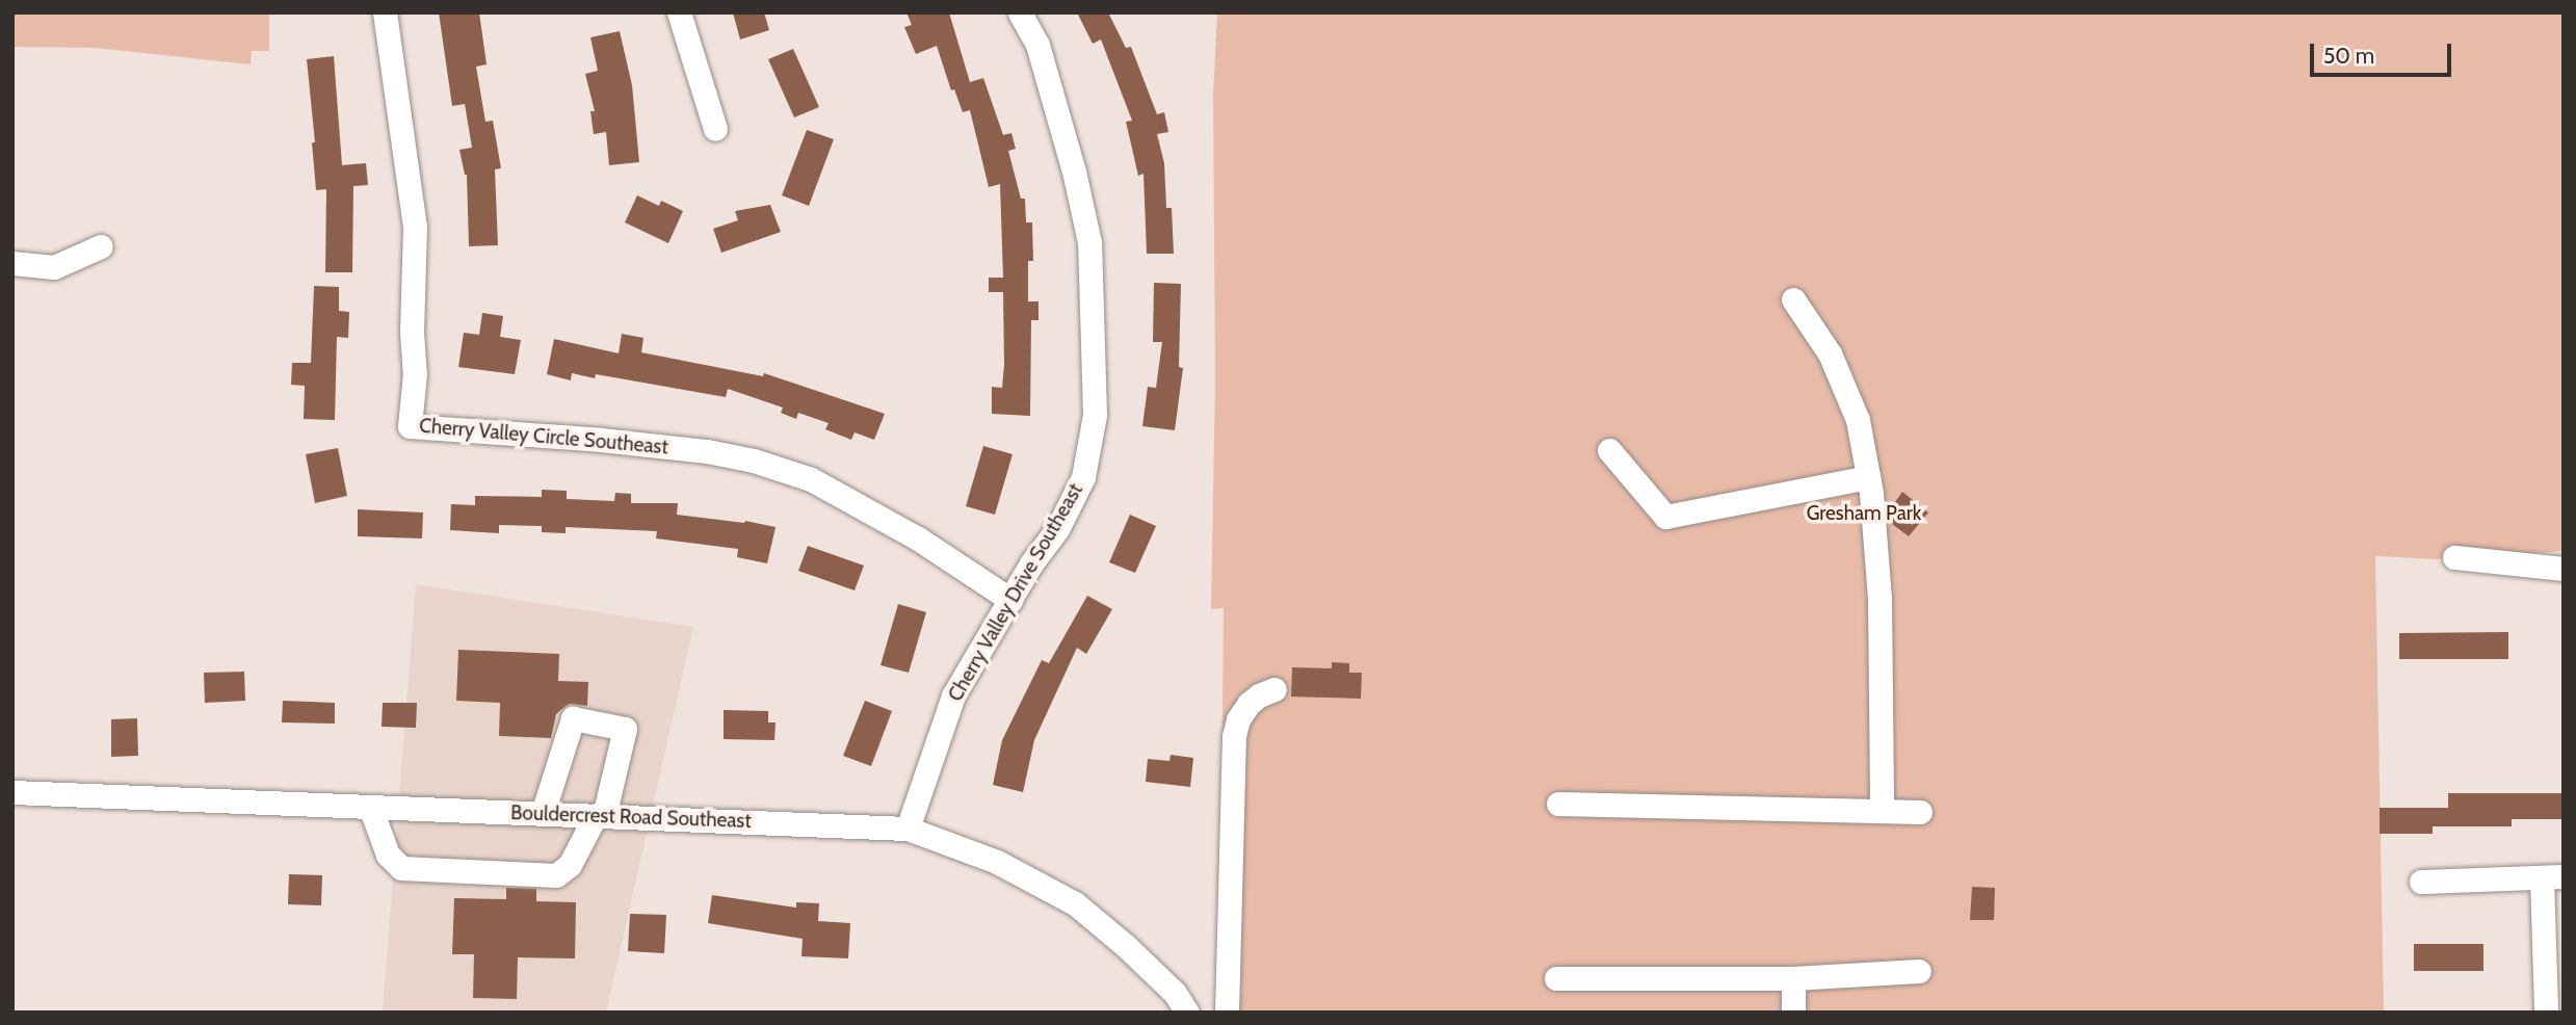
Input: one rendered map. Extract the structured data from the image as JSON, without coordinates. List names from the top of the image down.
{
  "streets": {
    "street": ["Cherry Valley Circle Southeast", "Cherry Valley Drive Southeast", "Bouldercrest Road Southeast"]
  },
  "crossings": [
    ["Cherry Valley Circle Southeast", "Cherry Valley Drive Southeast"],
    ["Cherry Valley Drive Southeast", "Bouldercrest Road Southeast"]
  ],
  "parks": ["Gresham Park"],
  "scale_bar": "50 m"
}
